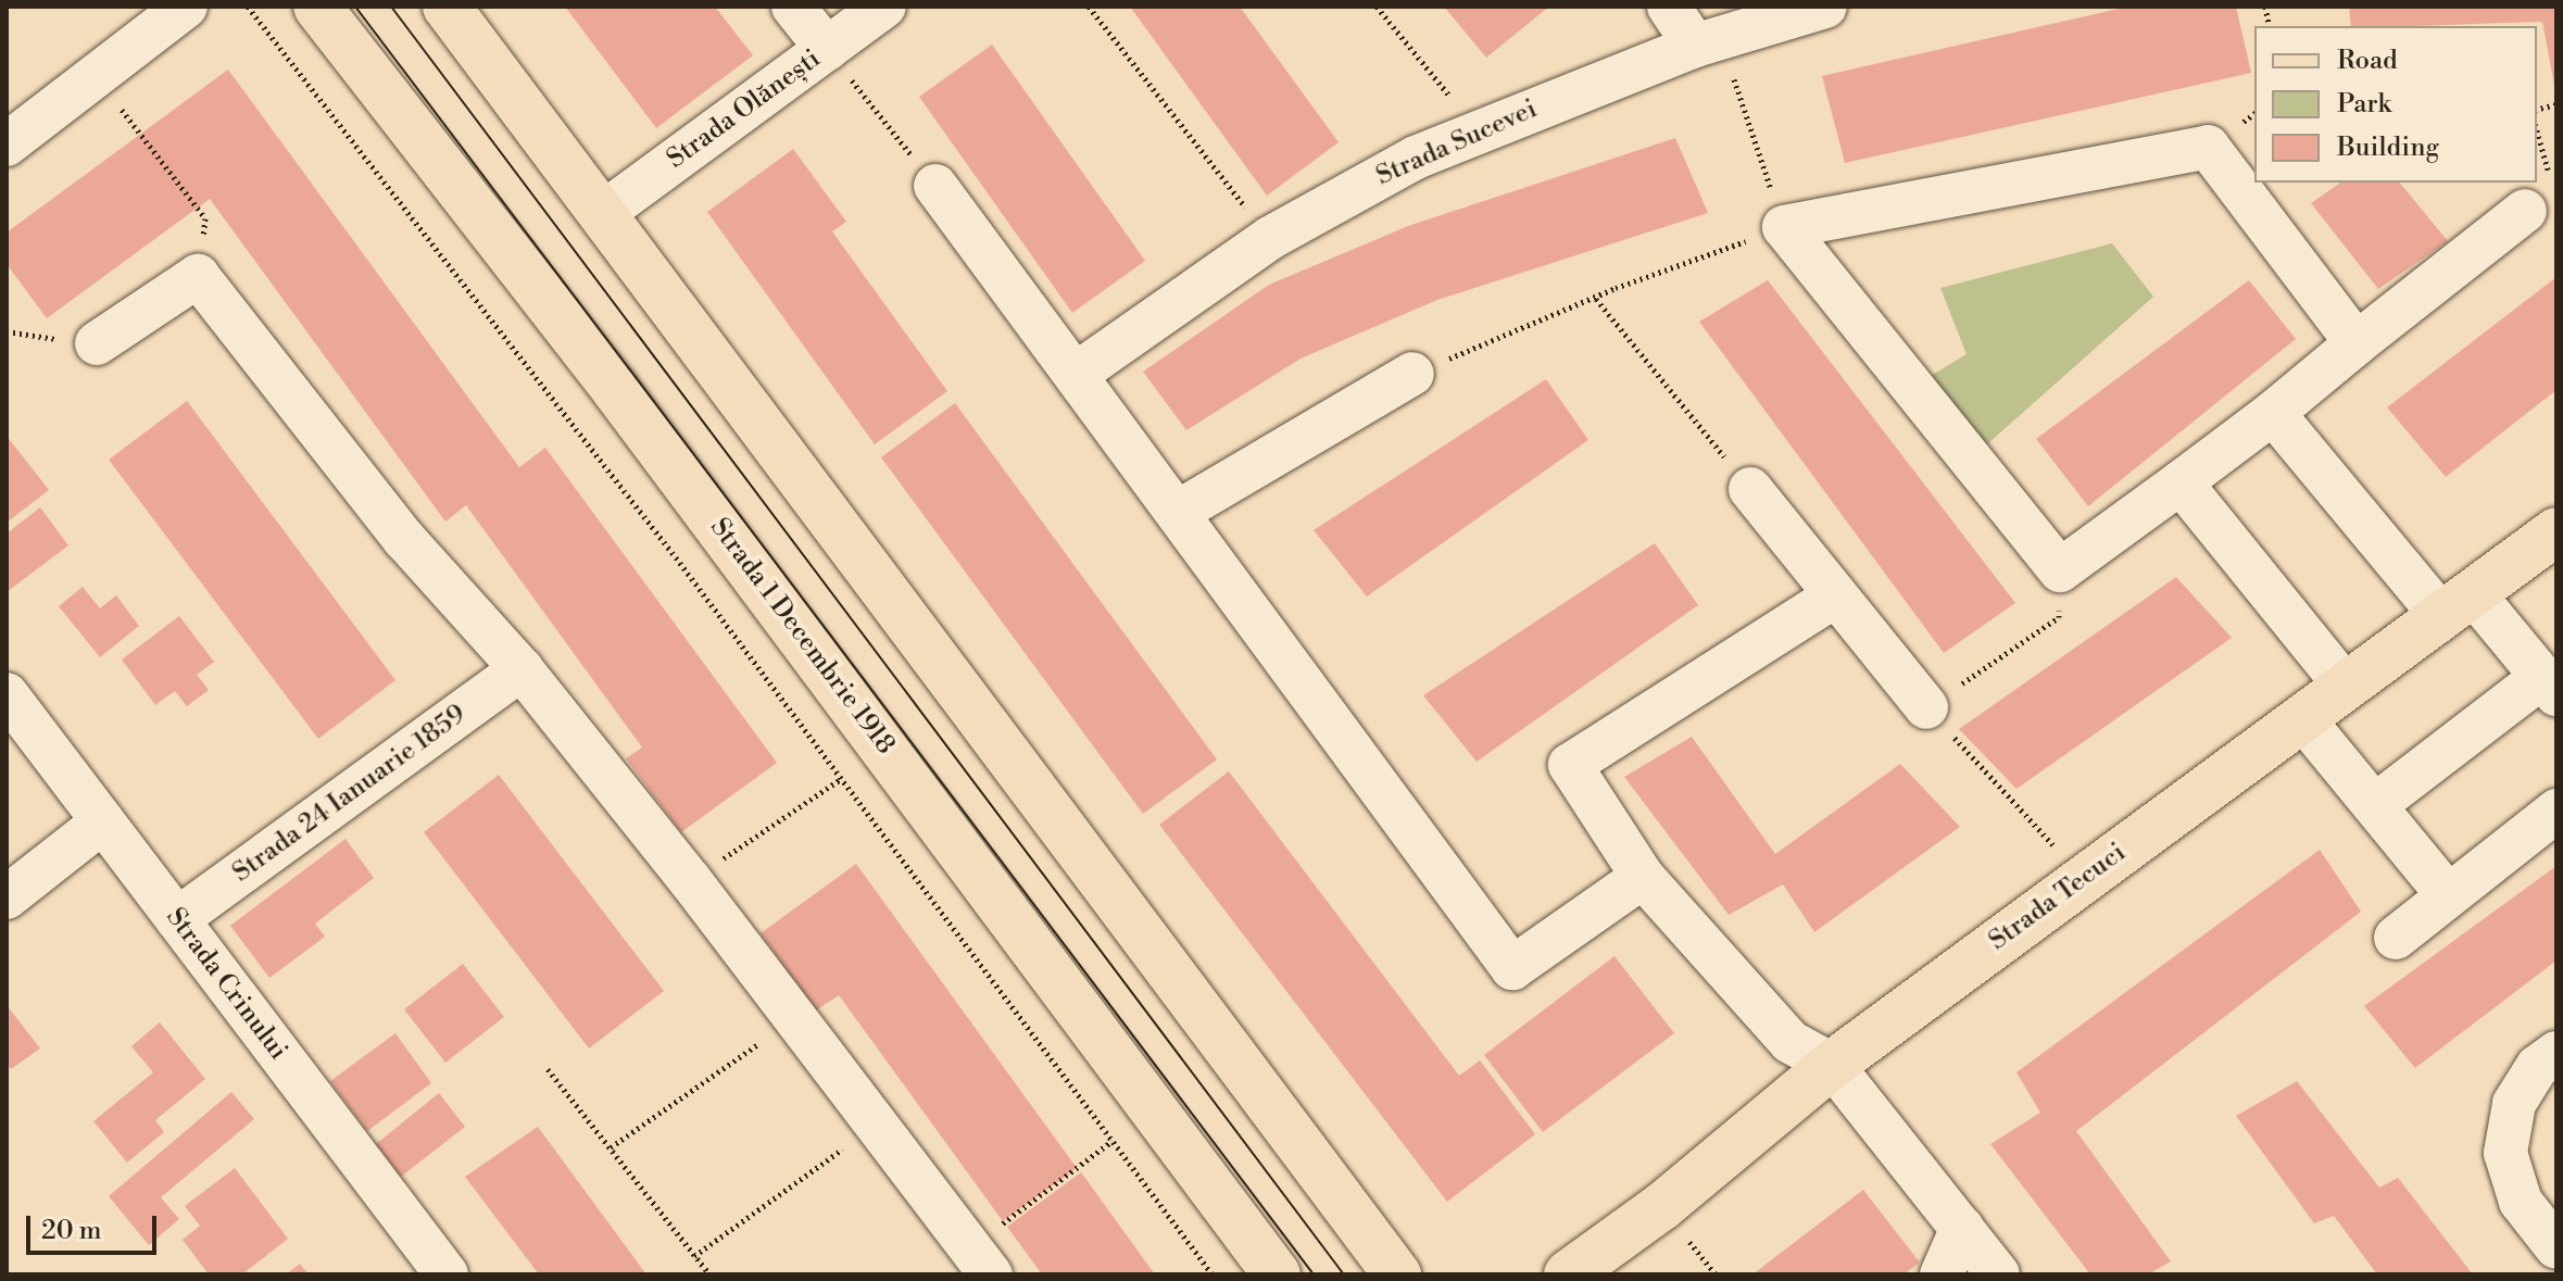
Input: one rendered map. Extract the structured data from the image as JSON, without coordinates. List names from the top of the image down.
{
  "streets": {
    "main road": ["Strada 1 Decembrie 1918", "Strada Tecuci"],
    "street": [
      "Strada Olănești",
      "Strada Sucevei",
      "Strada 24 Ianuarie 1859",
      "Strada Crinului"
    ]
  },
  "crossings": [
    ["Strada 24 Ianuarie 1859", "Strada Crinului"]
  ],
  "legend": ["Road", "Park", "Building"],
  "scale_bar": "20 m"
}
